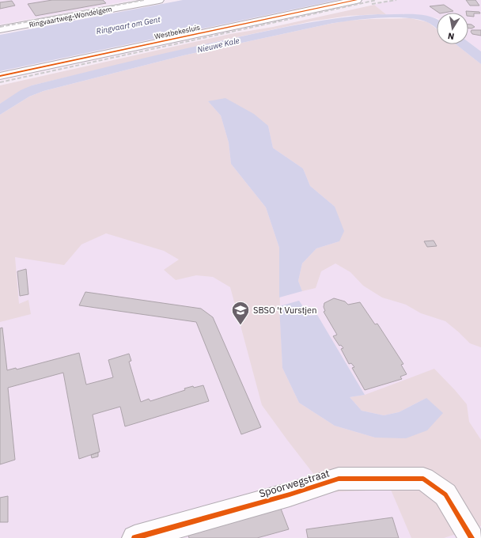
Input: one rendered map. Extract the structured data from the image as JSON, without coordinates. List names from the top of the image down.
{
  "streets": {
    "street": ["Ringvaartweg-Wondelgem", "Westbekesluis", "Spoorwegstraat"]
  },
  "water": ["Ringvaart om Gent", "Nieuwe Kale"],
  "places": {
    "school or university": ["SBSO 't Vurstjen"]
  },
  "north": "bottom"
}
